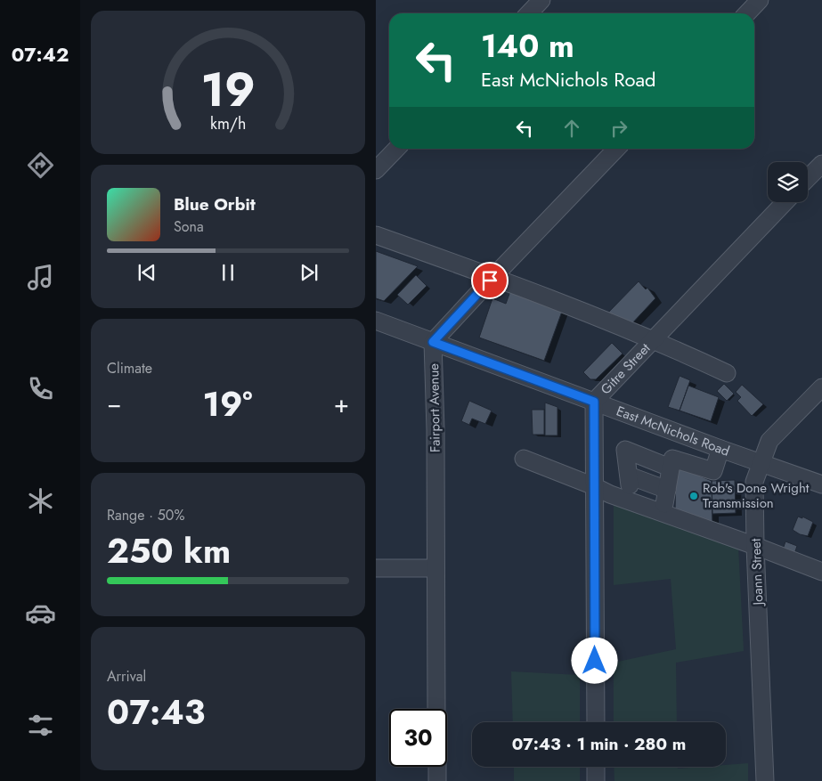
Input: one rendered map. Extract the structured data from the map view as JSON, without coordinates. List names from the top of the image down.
{
  "streets": {
    "street": [
      "Gitre Street",
      "Fairport Avenue",
      "East McNichols Road",
      "Joann Street"
    ]
  },
  "crossings": [
    ["Gitre Street", "East McNichols Road"],
    ["Fairport Avenue", "East McNichols Road"],
    ["East McNichols Road", "Joann Street"]
  ],
  "places": ["Rob's Done Wright Transmission"],
  "page": {
    "tabs": "07:42",
    "turn": ["140 m", "East McNichols Road"],
    "song": ["Blue Orbit", "Sona"],
    "tile": [
      "Climate",
      ["Range · 50%", "250 km"],
      ["Arrival", "07:43"]
    ],
    "heat": ["−", "19°", "+"],
    "limit": "30",
    "trip": "07:43 · 1 min · 280 m",
    "gauge": ["19", "km/h"]
  }
}
